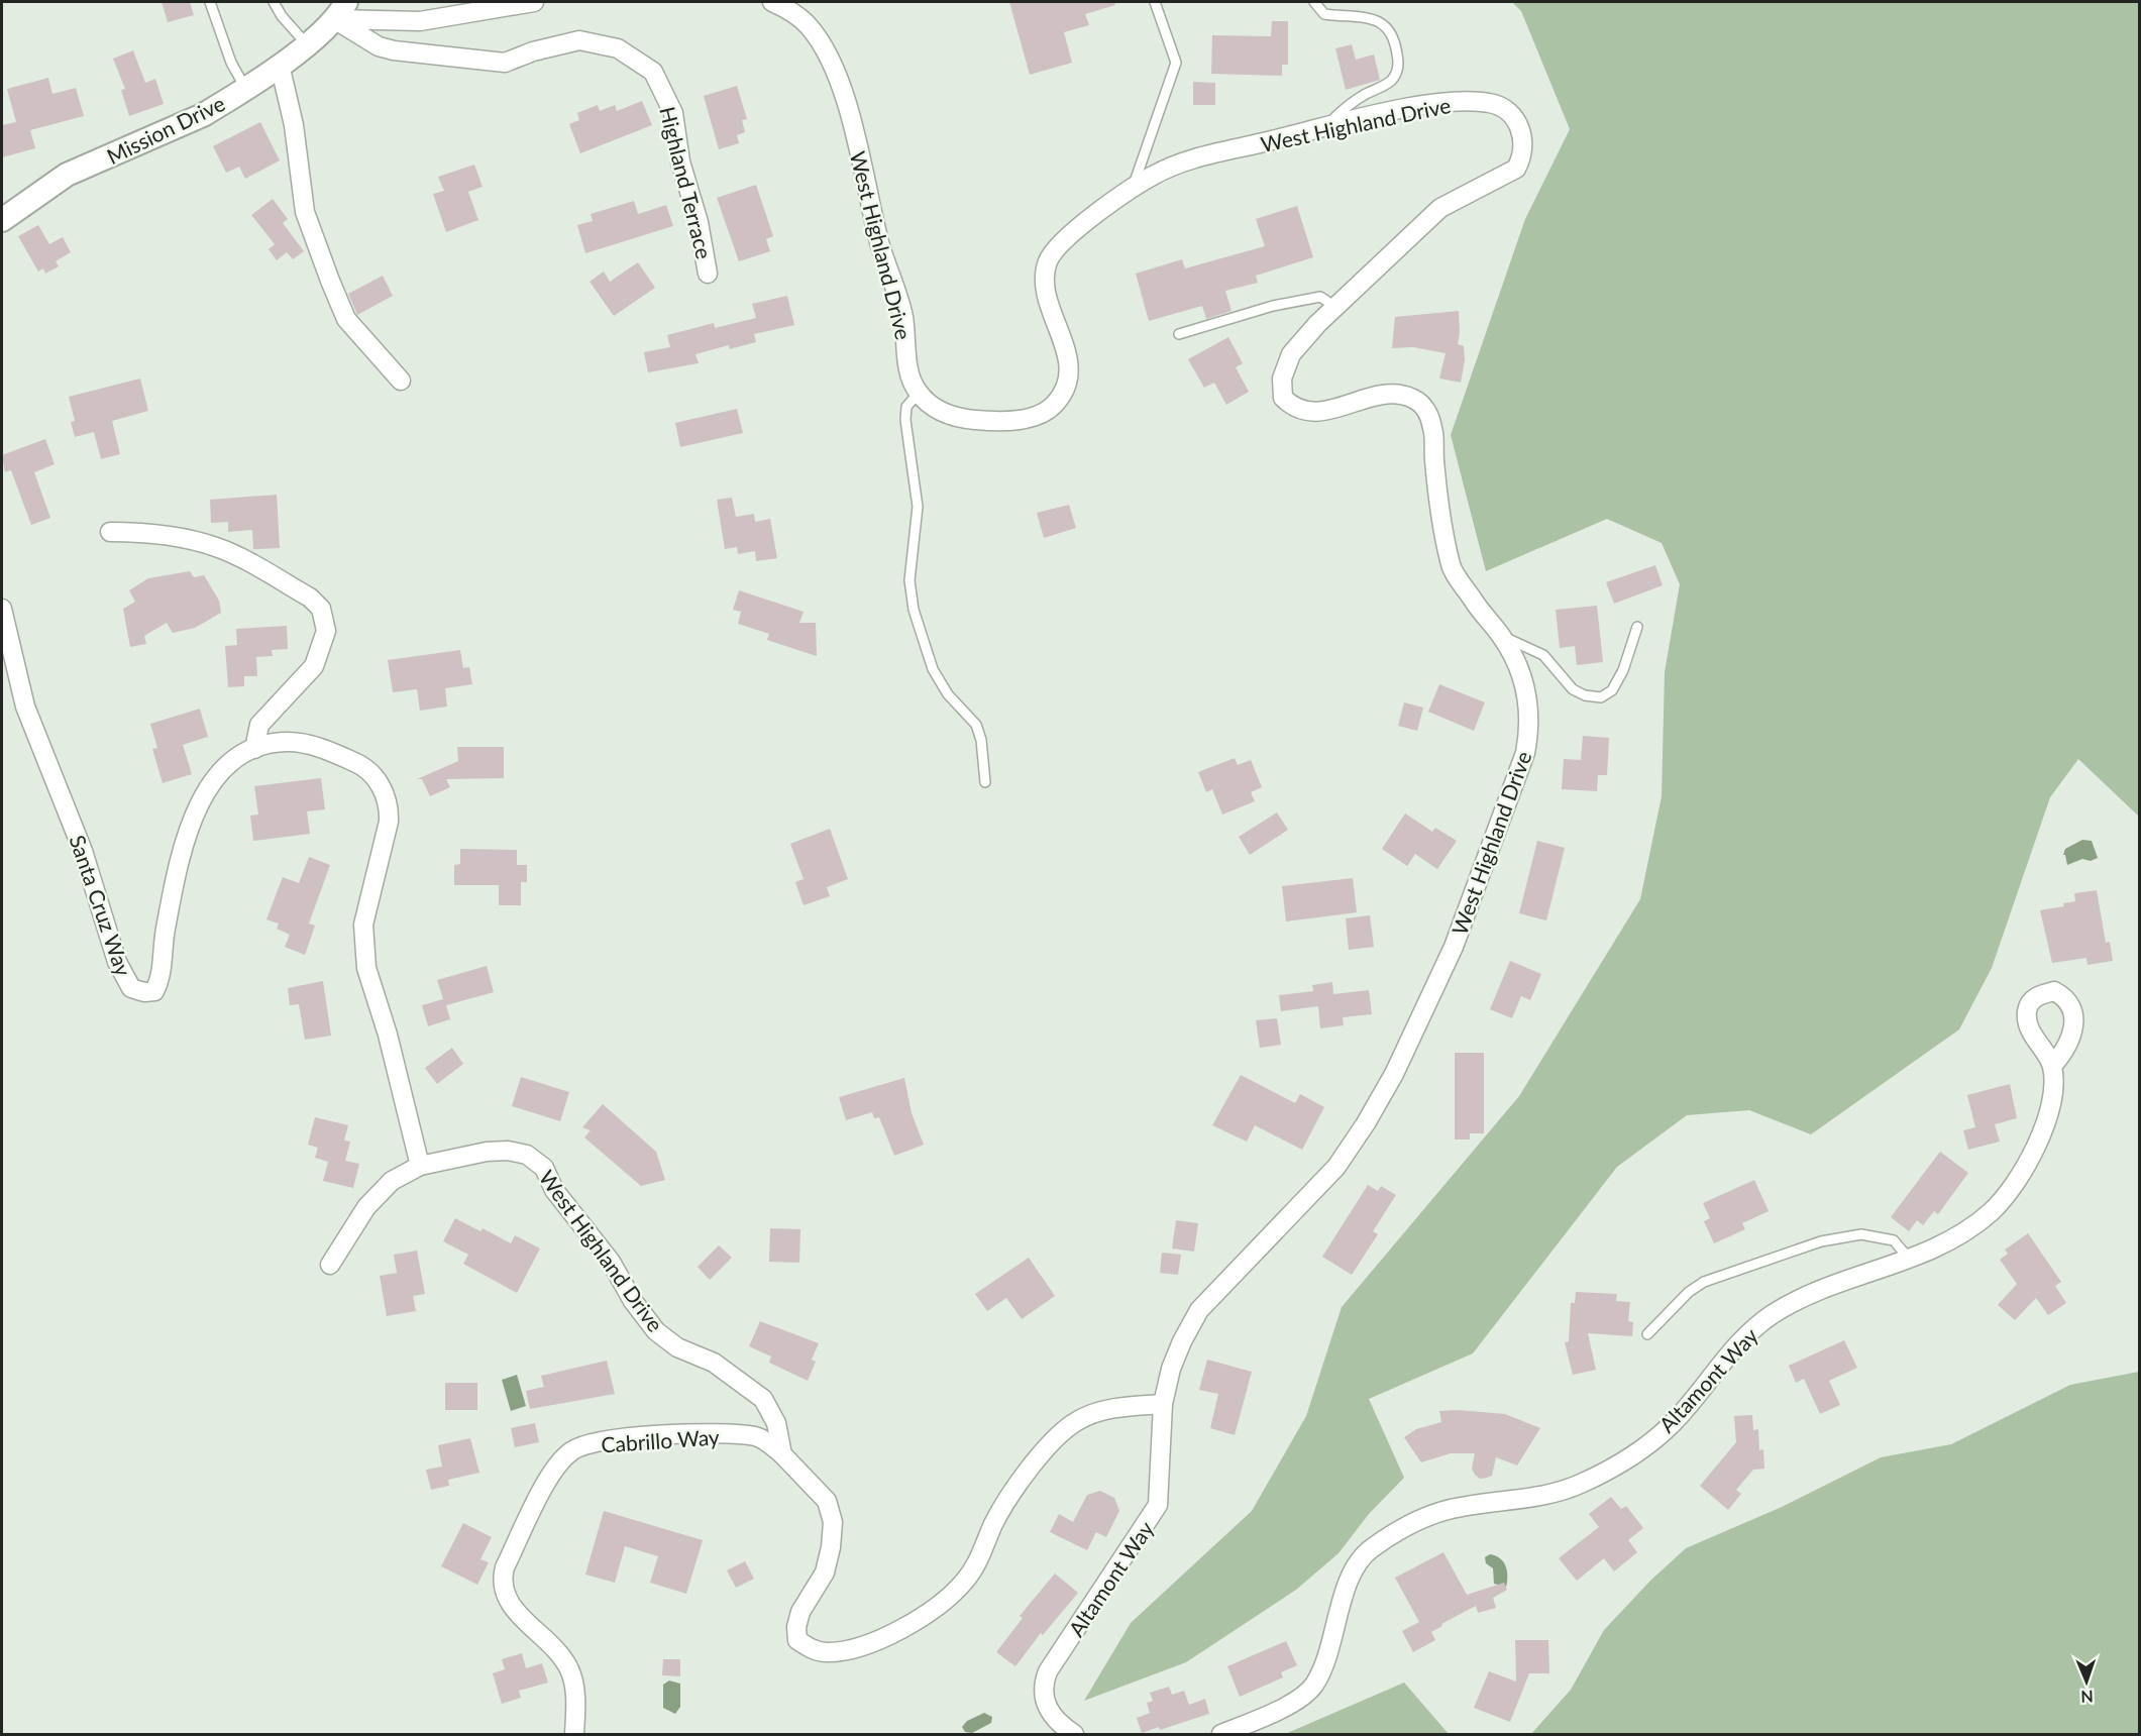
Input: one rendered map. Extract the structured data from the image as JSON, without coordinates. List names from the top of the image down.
{
  "streets": {
    "street": [
      "West Highland Drive",
      "Mission Drive",
      "Highland Terrace",
      "Santa Cruz Way",
      "Altamont Way",
      "Cabrillo Way"
    ]
  },
  "crossings": [
    ["West Highland Drive", "Santa Cruz Way"],
    ["West Highland Drive", "Altamont Way"],
    ["West Highland Drive", "Cabrillo Way"],
    ["Mission Drive", "Highland Terrace"]
  ],
  "north": "bottom"
}
